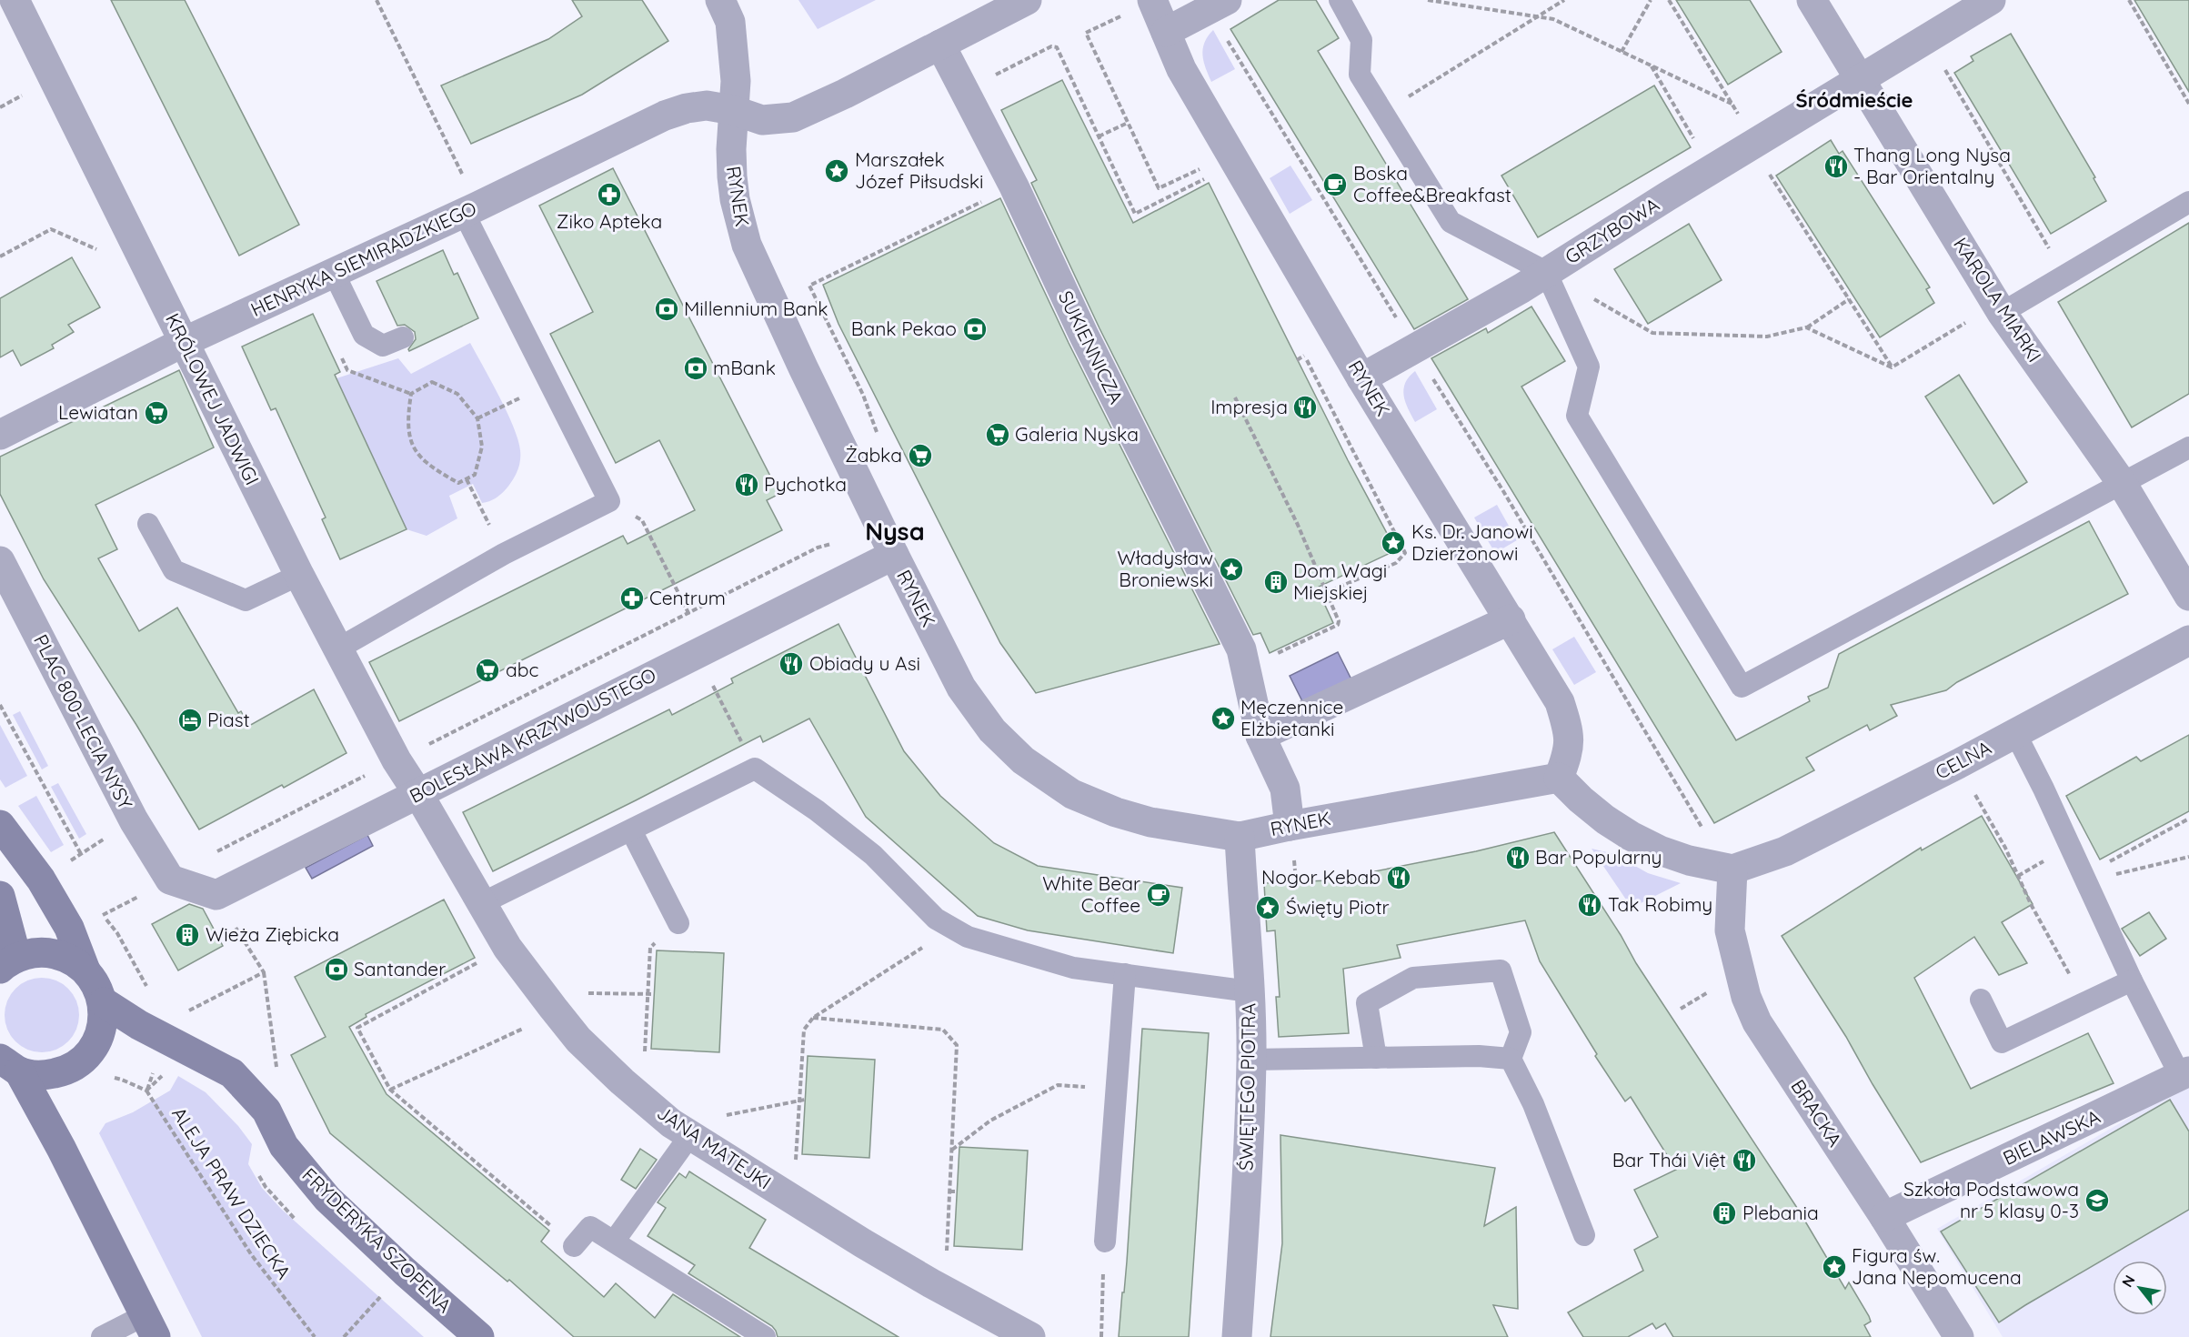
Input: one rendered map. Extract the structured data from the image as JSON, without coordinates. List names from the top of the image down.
{
  "streets": {
    "street": [
      "RYNEK",
      "GRZYBOWA",
      "HENRYKA SIEMIRADZKIEGO",
      "KAROLA MIARKI",
      "SUKIENNICZA",
      "KRÓLOWEJ JADWIGI",
      "PLAC 800-LECIA NYSY",
      "BOLESŁAWA KRZYWOUSTEGO",
      "CELNA",
      "ŚWIĘTEGO PIOTRA",
      "BRACKA",
      "BIELAWSKA",
      "JANA MATEJKI",
      "FRYDERYKA SZOPENA"
    ],
    "path": ["ALEJA PRAW DZIECKA"]
  },
  "crossings": [
    ["RYNEK", "GRZYBOWA"],
    ["RYNEK", "HENRYKA SIEMIRADZKIEGO"],
    ["RYNEK", "SUKIENNICZA"],
    ["RYNEK", "BOLESŁAWA KRZYWOUSTEGO"],
    ["RYNEK", "ŚWIĘTEGO PIOTRA"],
    ["GRZYBOWA", "KAROLA MIARKI"],
    ["HENRYKA SIEMIRADZKIEGO", "KRÓLOWEJ JADWIGI"],
    ["KRÓLOWEJ JADWIGI", "BOLESŁAWA KRZYWOUSTEGO"],
    ["KRÓLOWEJ JADWIGI", "JANA MATEJKI"],
    ["BOLESŁAWA KRZYWOUSTEGO", "JANA MATEJKI"],
    ["CELNA", "BRACKA"],
    ["BRACKA", "BIELAWSKA"]
  ],
  "districts": ["Śródmieście", "Nysa"],
  "places": {
    "restaurant": [
      "Thang Long Nysa - Bar Orientalny",
      "Impresja",
      "Pychotka",
      "Obiady u Asi",
      "Bar Popularny",
      "Nogor Kebab",
      "Tak Robimy",
      "Bar Thái Việt"
    ],
    "place": [
      "Marszałek Józef Piłsudski",
      "Ks. Dr. Janowi Dzierżonowi",
      "Władysław Broniewski",
      "Męczennice Elżbietanki",
      "Święty Piotr",
      "Figura św. Jana Nepomucena"
    ],
    "cafe": ["Boska Coffee&Breakfast", "White Bear Coffee"],
    "pharmacy": ["Ziko Apteka", "Centrum"],
    "bank": [
      "Millennium Bank",
      "Bank Pekao",
      "mBank",
      "Santander"
    ],
    "supermarket": [
      "Lewiatan",
      "Galeria Nyska",
      "Żabka",
      "abc"
    ],
    "building": ["Dom Wagi Miejskiej", "Wieża Ziębicka", "Plebania"],
    "hotel": ["Piast"],
    "school or university": ["Szkoła Podstawowa nr 5 klasy 0-3"]
  },
  "north": "top left"
}
